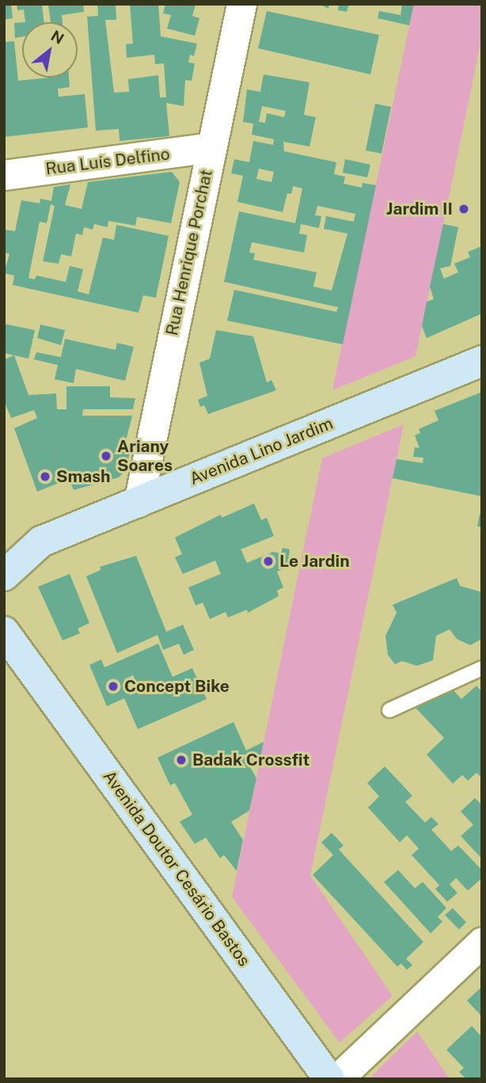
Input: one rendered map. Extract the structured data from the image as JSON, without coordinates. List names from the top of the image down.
{
  "streets": {
    "main road": ["Avenida Lino Jardim", "Avenida Doutor Cesário Bastos"],
    "street": ["Rua Luís Delfino", "Rua Henrique Porchat"]
  },
  "crossings": [
    ["Rua Luís Delfino", "Rua Henrique Porchat"],
    ["Rua Henrique Porchat", "Avenida Lino Jardim"]
  ],
  "places": [
    "Jardim II",
    "Ariany Soares",
    "Smash",
    "Le Jardin",
    "Concept Bike",
    "Badak Crossfit"
  ],
  "north": "top right"
}
